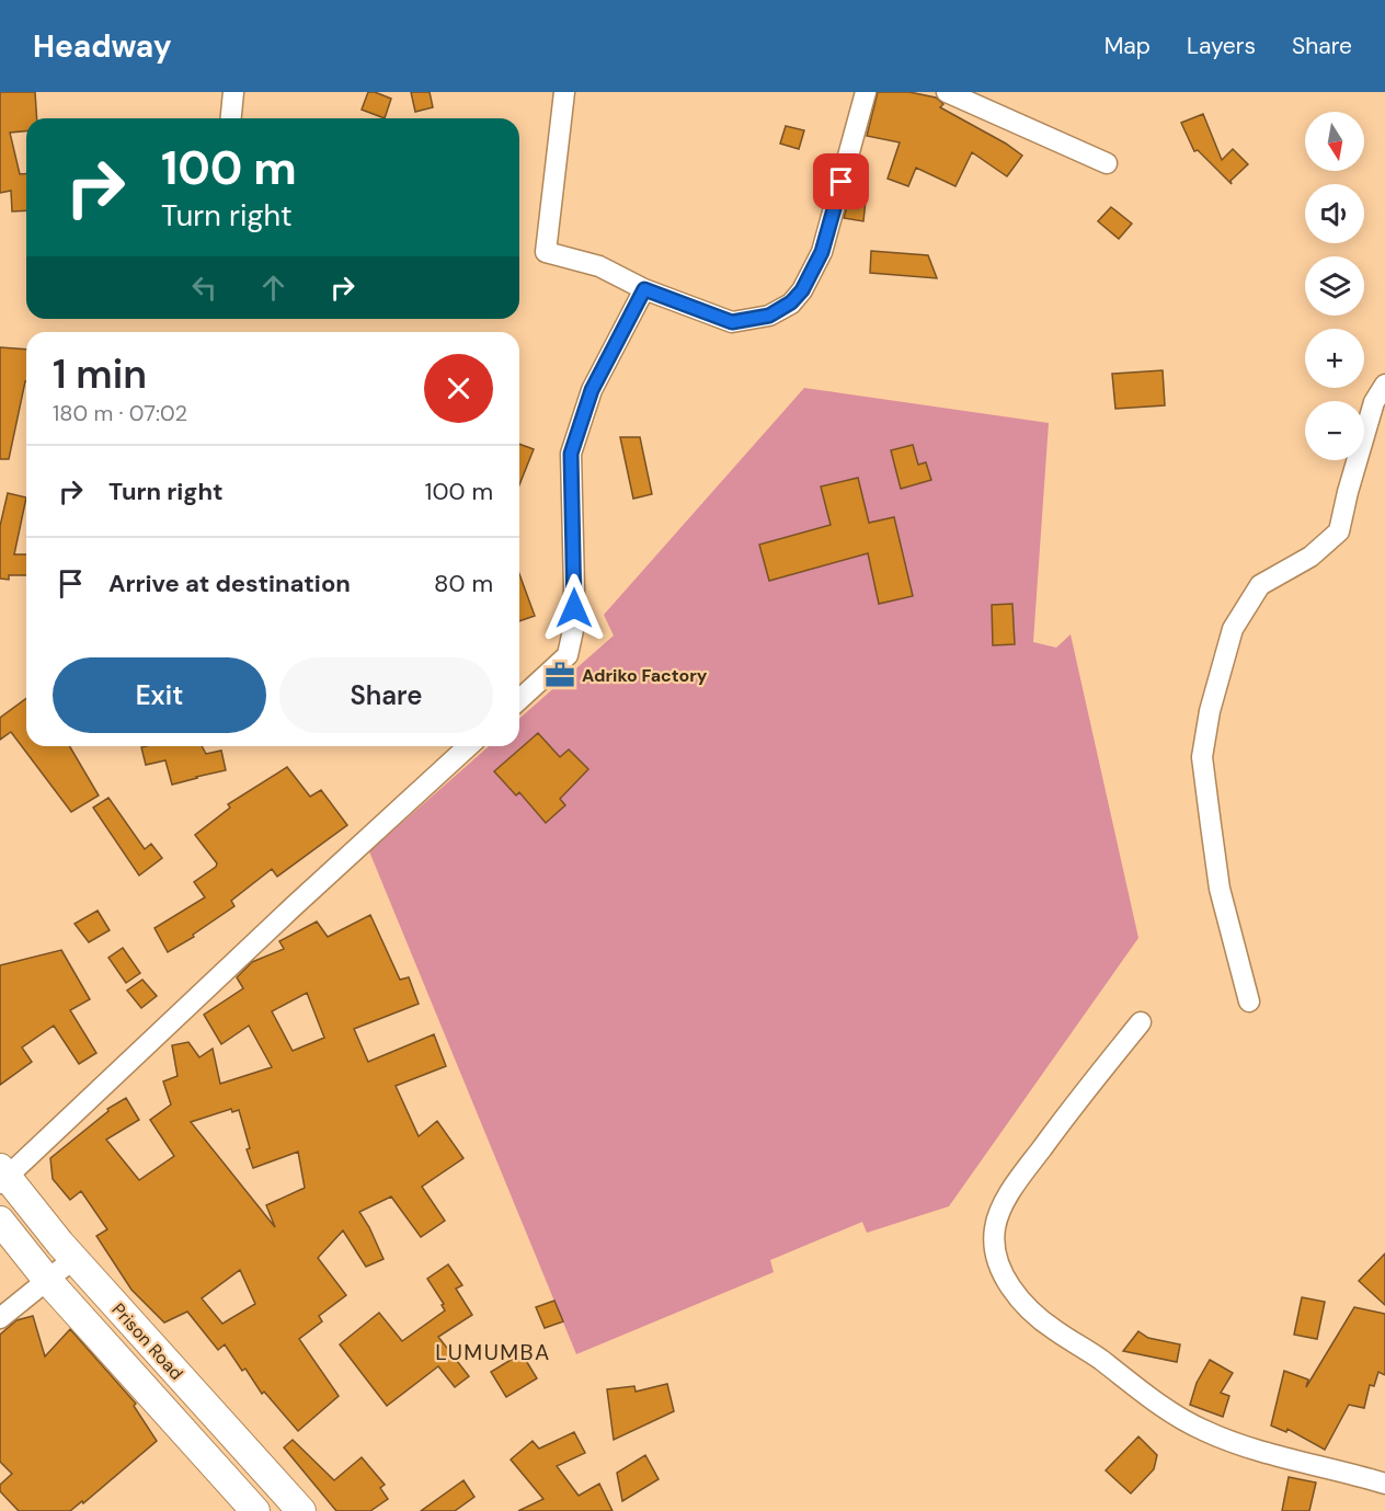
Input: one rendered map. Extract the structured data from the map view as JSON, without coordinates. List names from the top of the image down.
{
  "streets": {
    "street": ["Prison Road"]
  },
  "districts": ["LUMUMBA"],
  "places": {
    "office": ["Adriko Factory"]
  },
  "north": "bottom",
  "page": {
    "header": "Headway",
    "nav": ["Map", "Layers", "Share"],
    "map_buttons": ["+", "−"],
    "turn": ["100 m", "Turn right"],
    "heading": ["1 min", "180 m · 07:02"],
    "list": [
      {
        "name": "Turn right",
        "value": "100 m"
      },
      {
        "name": "Arrive at destination",
        "value": "80 m"
      }
    ],
    "buttons": ["Exit", "Share"]
  }
}
